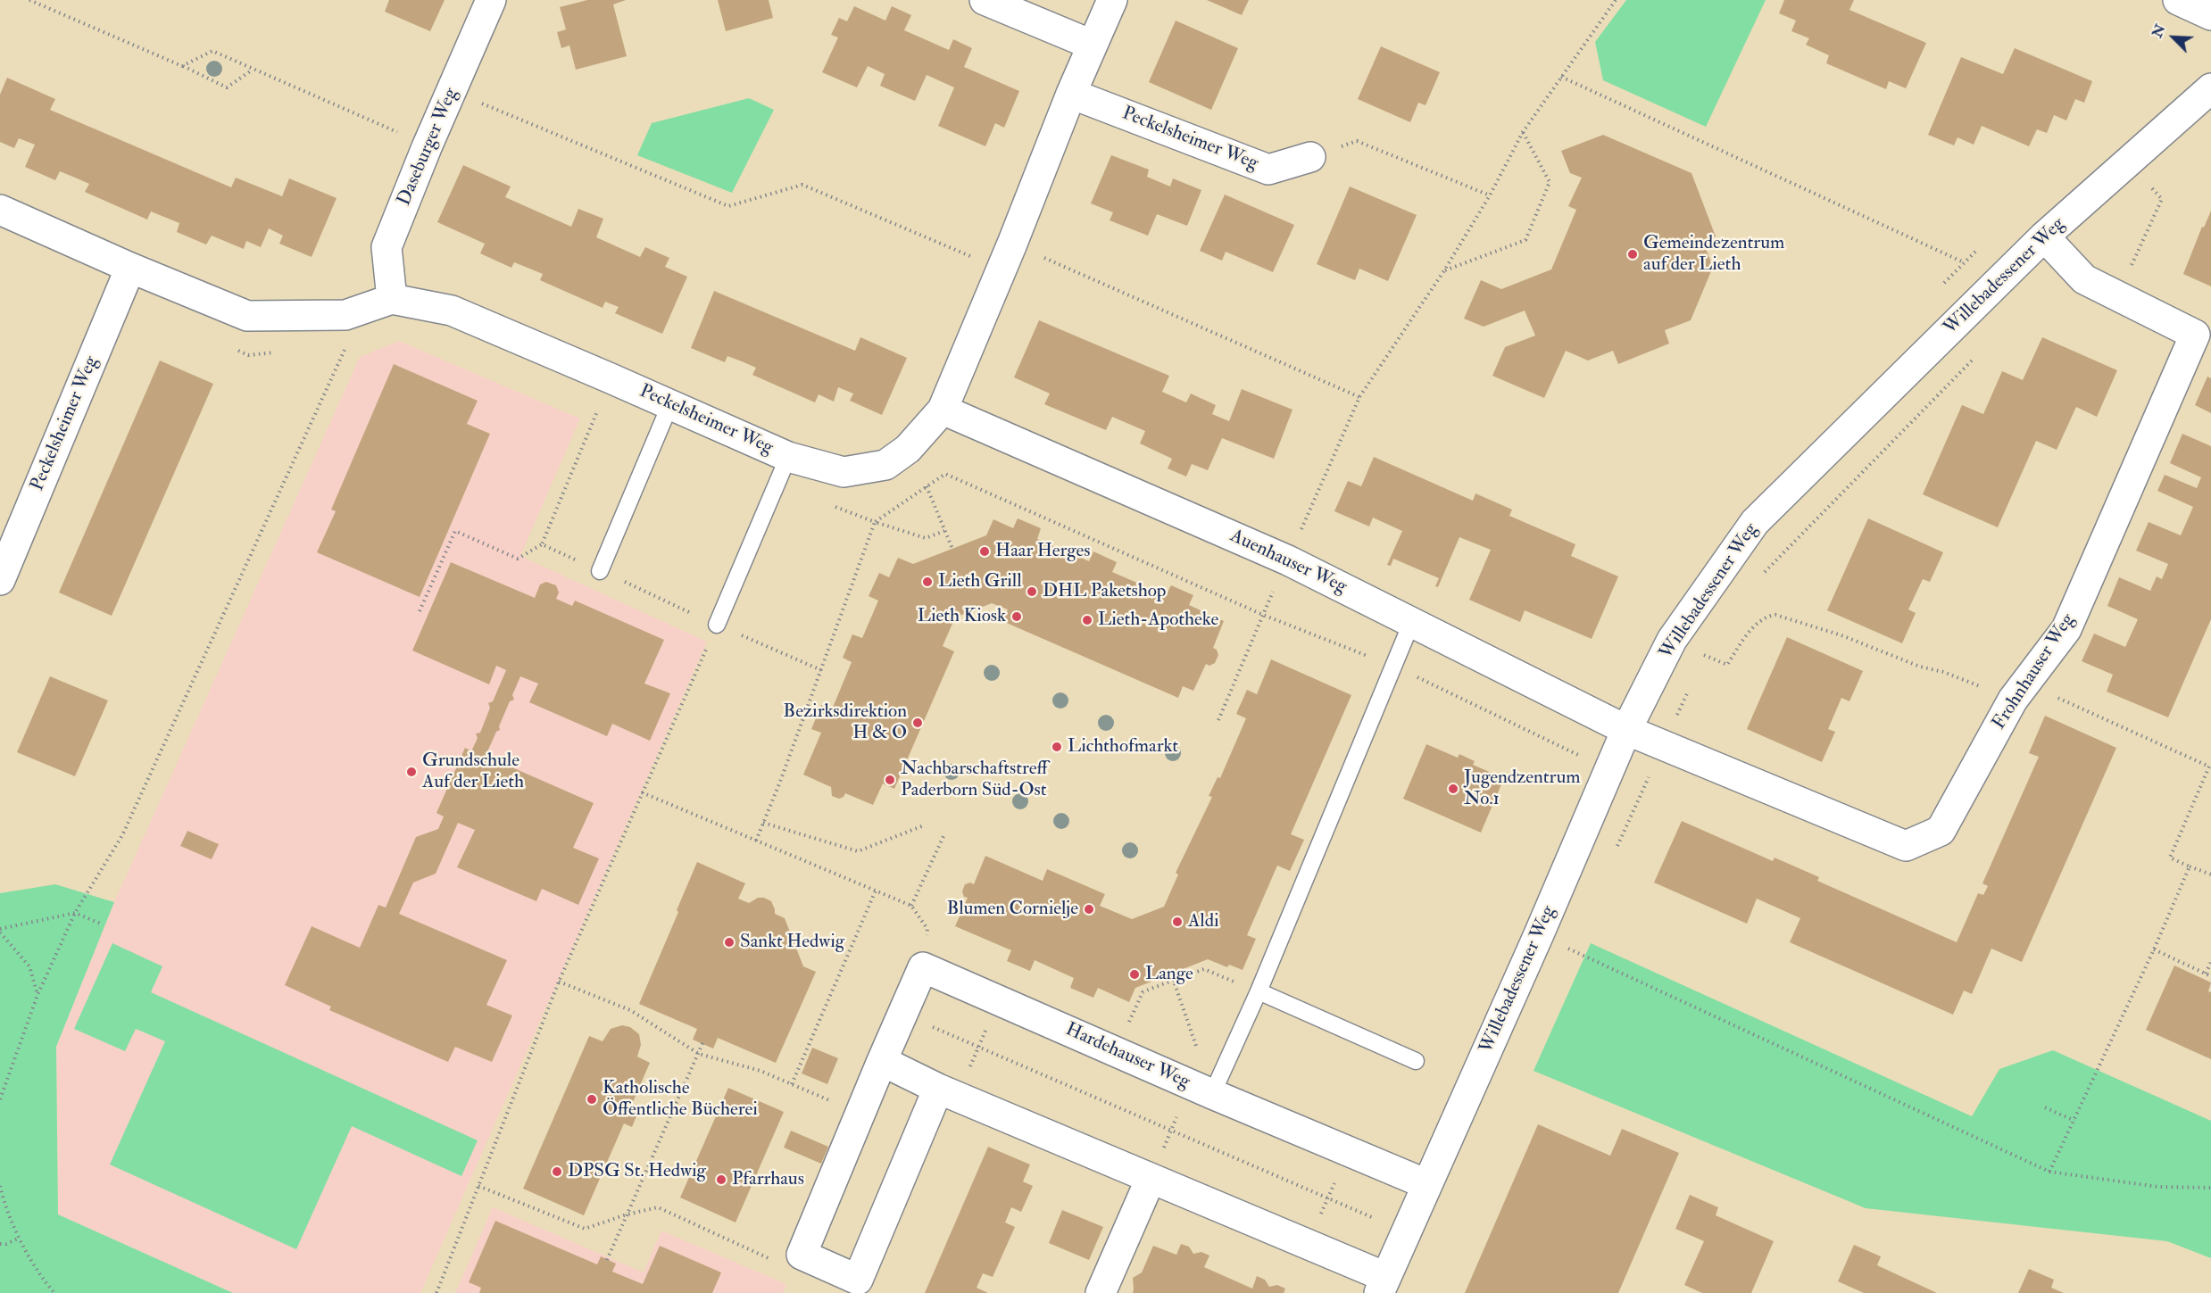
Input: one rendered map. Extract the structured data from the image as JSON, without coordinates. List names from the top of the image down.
{
  "streets": {
    "street": [
      "Peckelsheimer Weg",
      "Daseburger Weg",
      "Willebadessener Weg",
      "Auenhauser Weg",
      "Frohnhauser Weg",
      "Hardehauser Weg"
    ]
  },
  "crossings": [
    ["Peckelsheimer Weg", "Daseburger Weg"],
    ["Peckelsheimer Weg", "Auenhauser Weg"],
    ["Willebadessener Weg", "Auenhauser Weg"],
    ["Willebadessener Weg", "Frohnhauser Weg"],
    ["Willebadessener Weg", "Hardehauser Weg"],
    ["Auenhauser Weg", "Frohnhauser Weg"]
  ],
  "places": [
    "Gemeindezentrum auf der Lieth",
    "Haar Herges",
    "Lieth Grill",
    "DHL Paketshop",
    "Lieth Kiosk",
    "Lieth-Apotheke",
    "Bezirksdirektion H & O",
    "Lichthofmarkt",
    "Grundschule Auf der Lieth",
    "Nachbarschaftstreff Paderborn Süd-Ost",
    "Jugendzentrum No.1",
    "Blumen Cornielje",
    "Aldi",
    "Sankt Hedwig",
    "Lange",
    "Katholische Öffentliche Bücherei",
    "DPSG St. Hedwig",
    "Pfarrhaus"
  ],
  "north": "top left"
}
